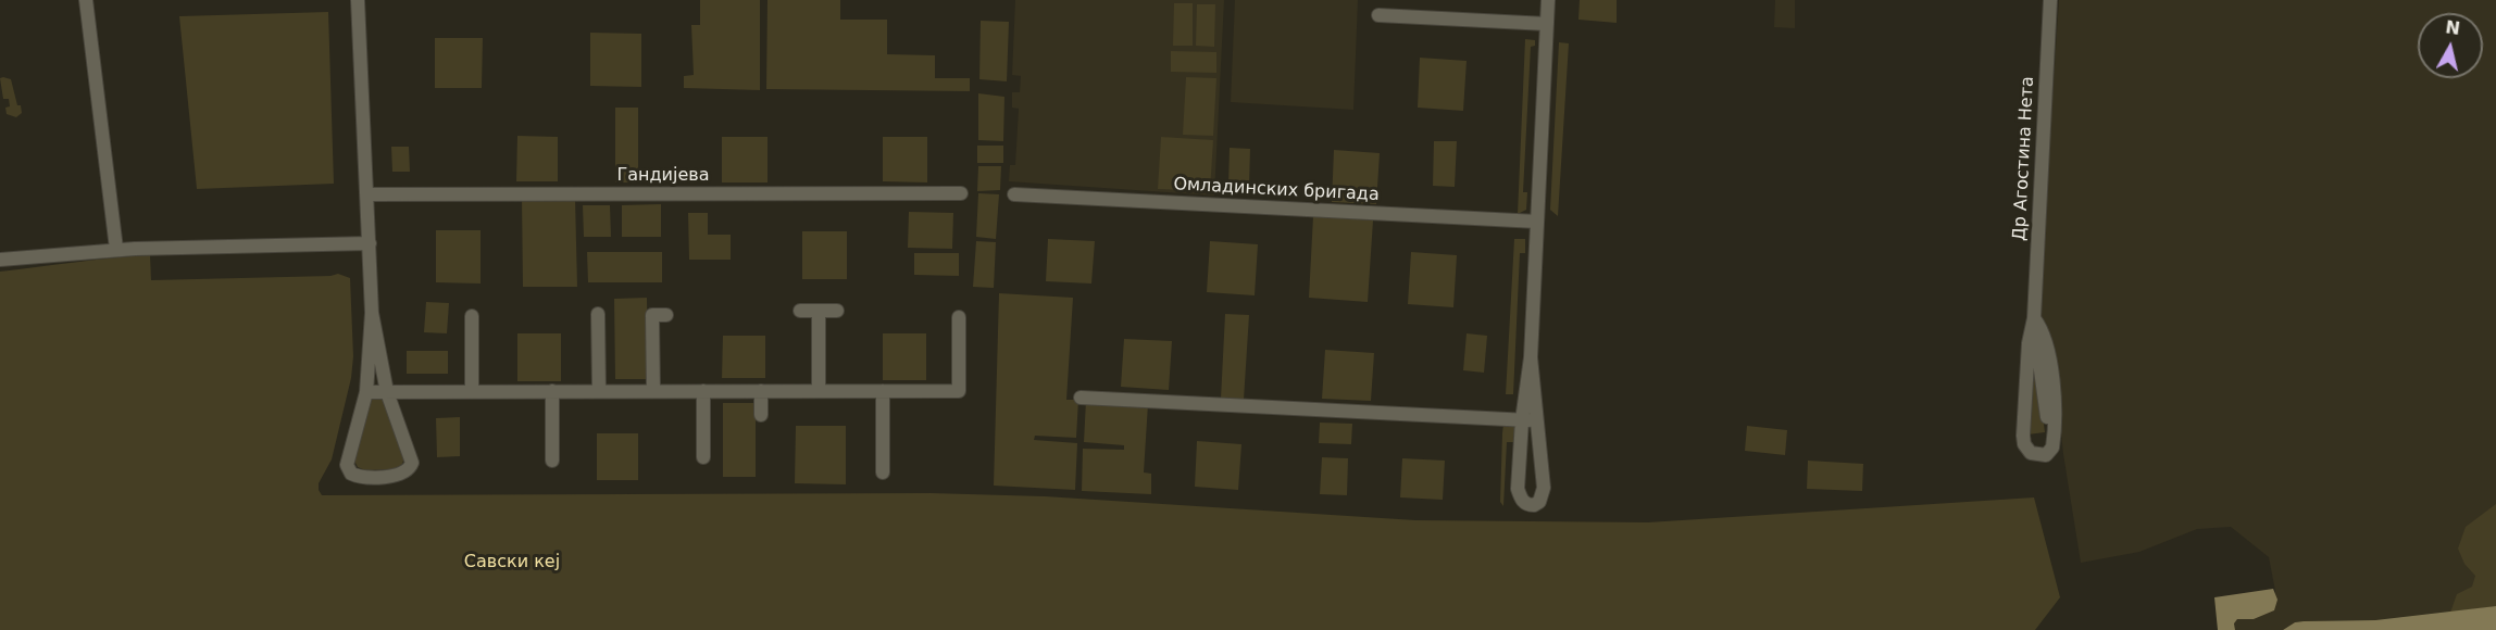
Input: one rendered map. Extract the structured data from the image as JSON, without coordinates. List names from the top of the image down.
{
  "streets": {
    "street": ["Др Агостина Нета", "Гандијева", "Омладинских бригада"]
  },
  "parks": ["Савски кеј"],
  "north": "top"
}
